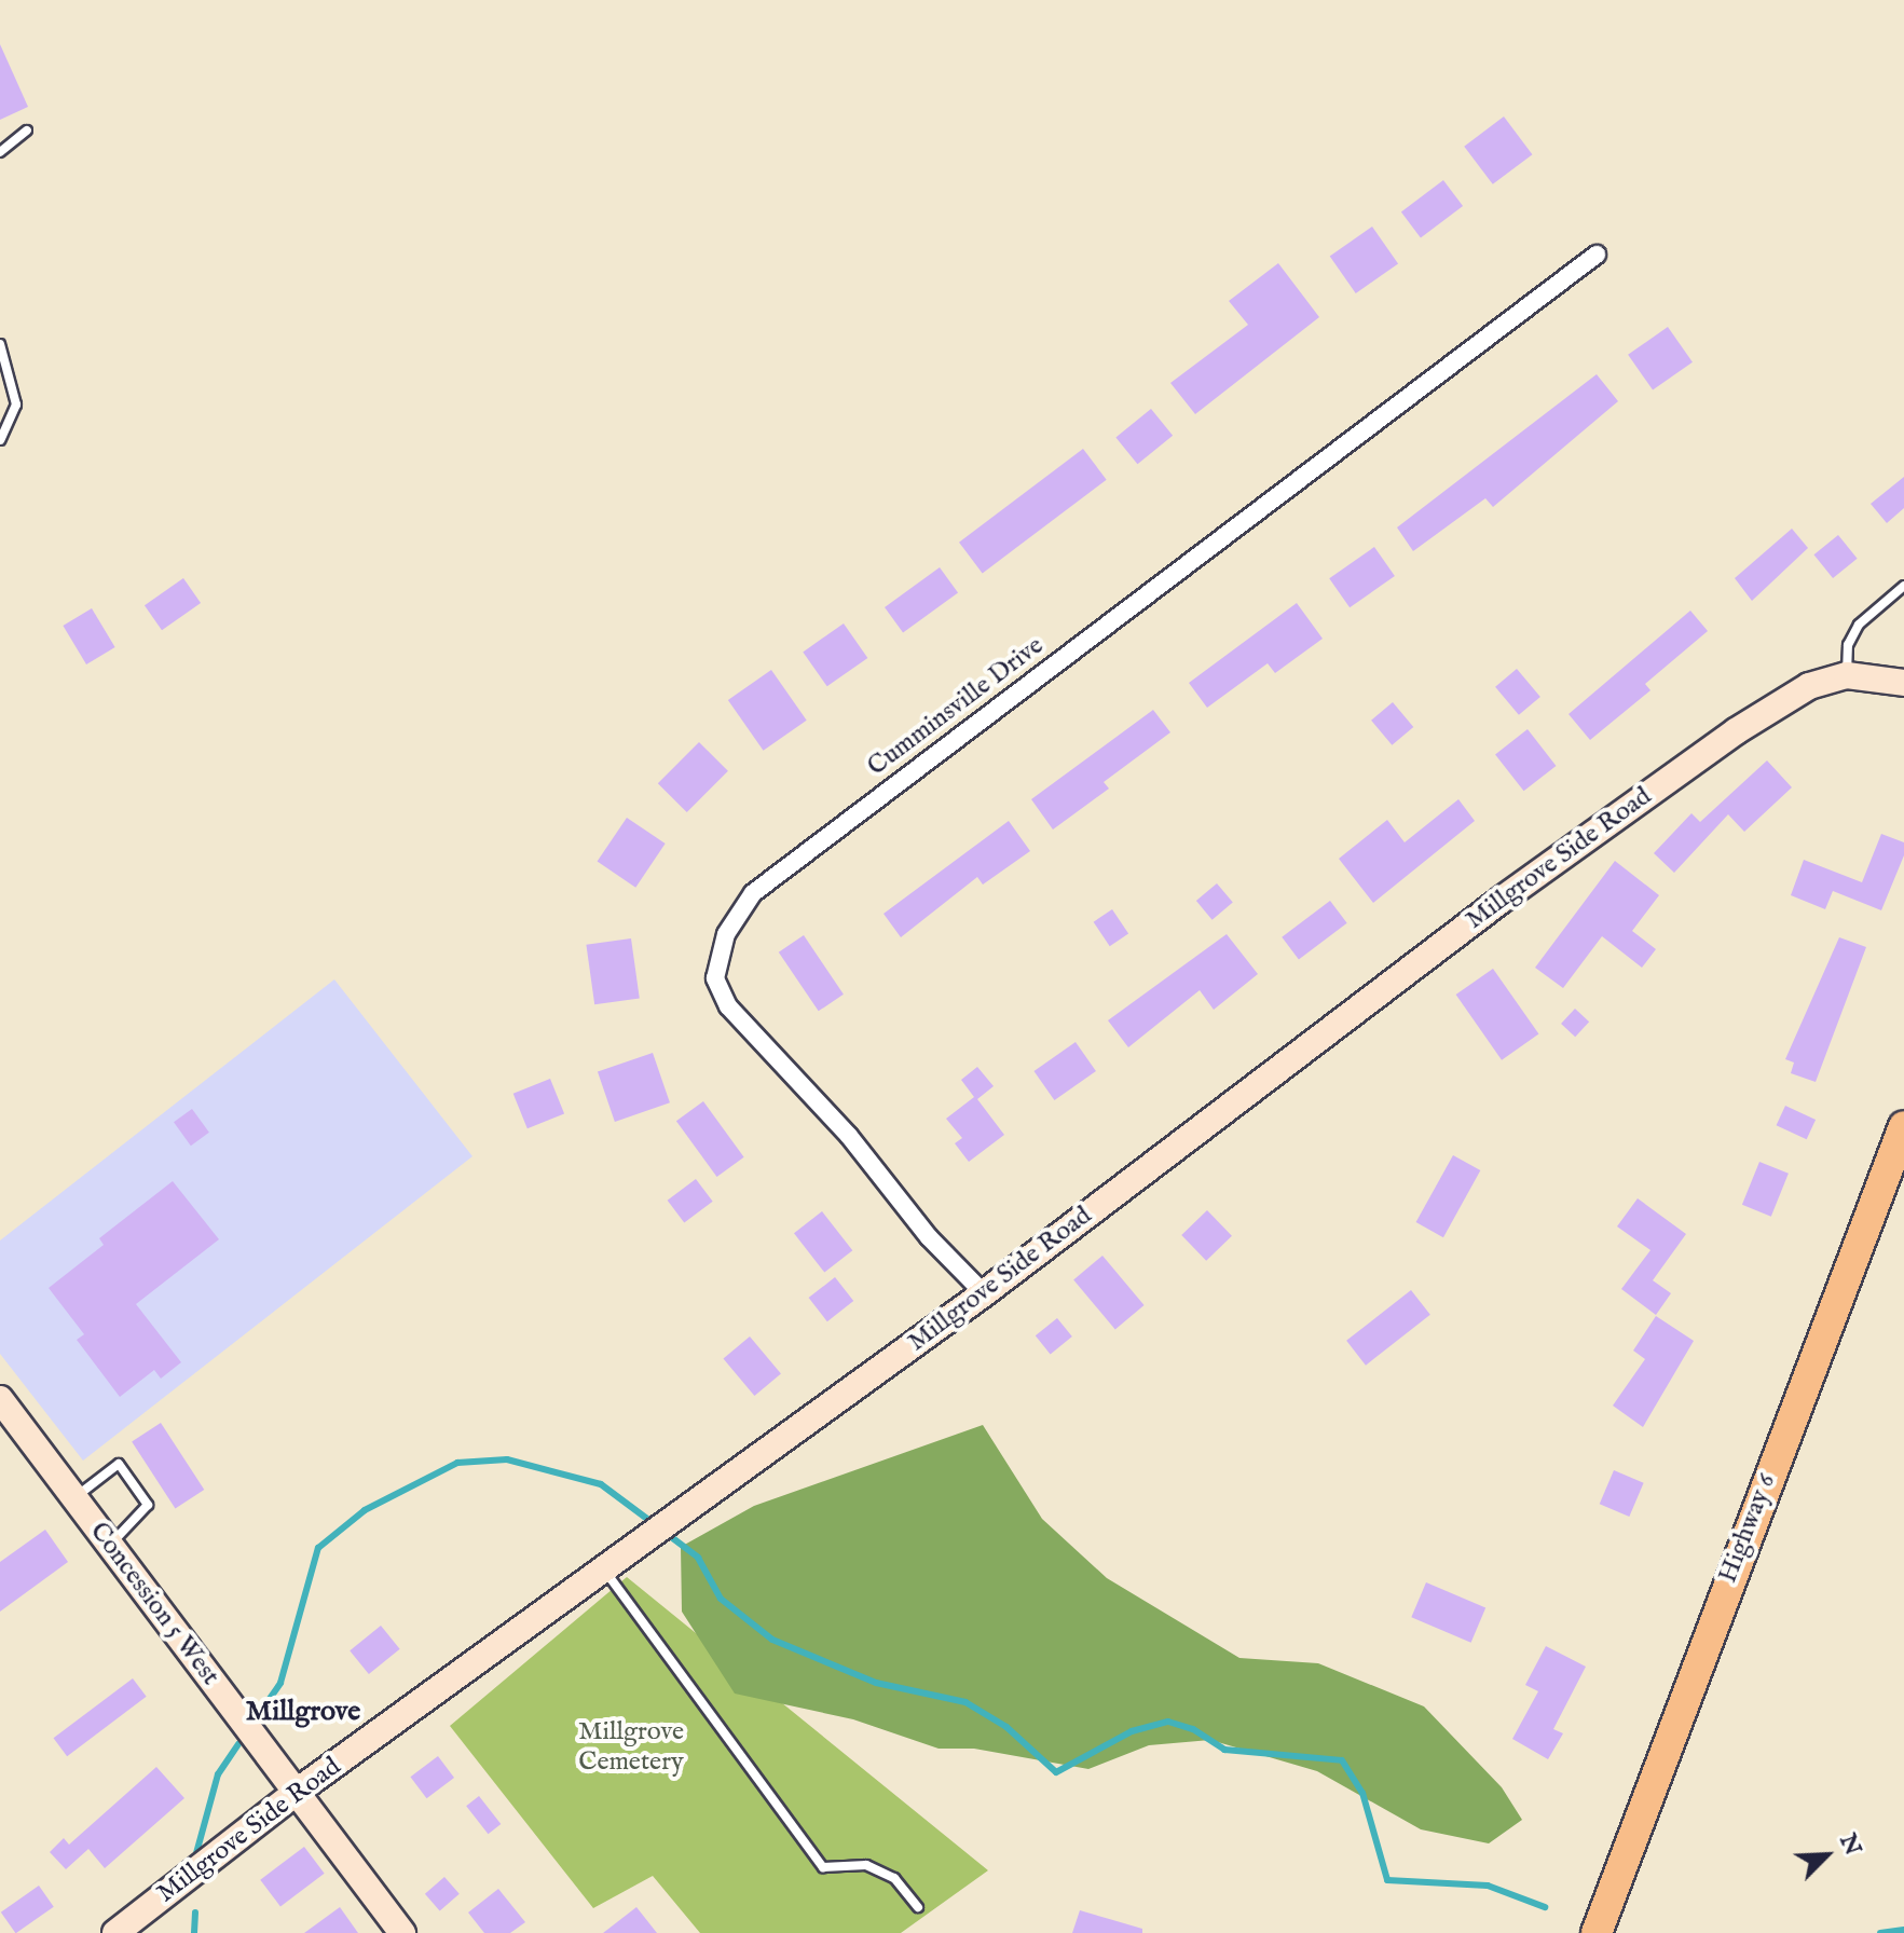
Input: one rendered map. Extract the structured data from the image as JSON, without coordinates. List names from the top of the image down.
{
  "streets": {
    "highway": ["Highway 6"],
    "main road": ["Millgrove Side Road", "Concession 5 West"],
    "street": ["Cumminsville Drive"]
  },
  "crossings": [
    ["Cumminsville Drive", "Millgrove Side Road"],
    ["Millgrove Side Road", "Concession 5 West"]
  ],
  "districts": ["Millgrove"],
  "parks": ["Millgrove Cemetery"],
  "north": "top right"
}
